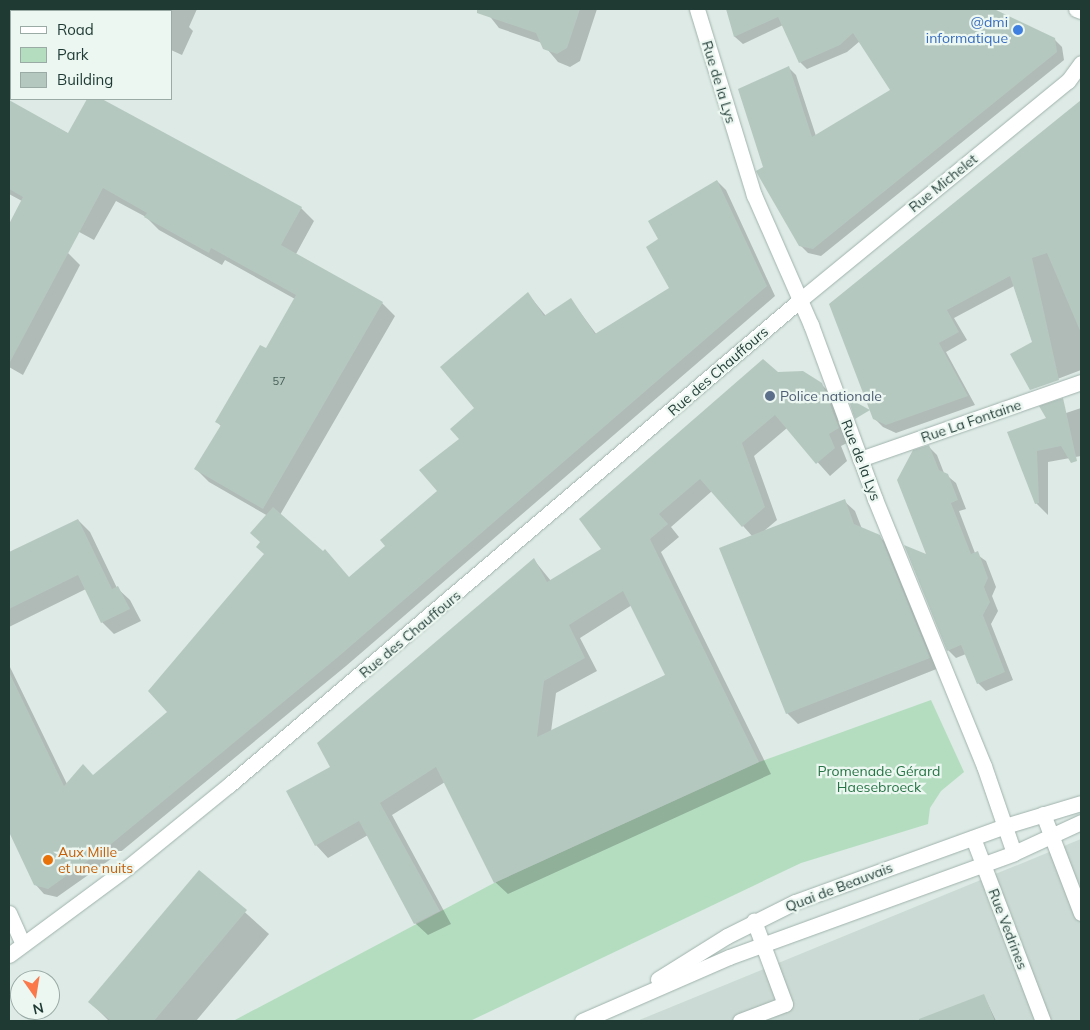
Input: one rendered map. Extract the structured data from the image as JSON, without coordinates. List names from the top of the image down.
{
  "streets": {
    "street": [
      "Rue de la Lys",
      "Rue Michelet",
      "Rue des Chauffours",
      "Rue La Fontaine",
      "Quai de Beauvais",
      "Rue Vedrines"
    ]
  },
  "crossings": [
    ["Rue de la Lys", "Rue Michelet"],
    ["Rue de la Lys", "Rue des Chauffours"],
    ["Rue de la Lys", "Rue La Fontaine"],
    ["Rue de la Lys", "Quai de Beauvais"],
    ["Rue Michelet", "Rue des Chauffours"],
    ["Quai de Beauvais", "Rue Vedrines"]
  ],
  "parks": ["Promenade Gérard Haesebroeck"],
  "places": ["@dmi informatique", "Police nationale", "Aux Mille et une nuits"],
  "house_numbers": ["57"],
  "legend": ["Road", "Park", "Building"],
  "north": "bottom"
}
